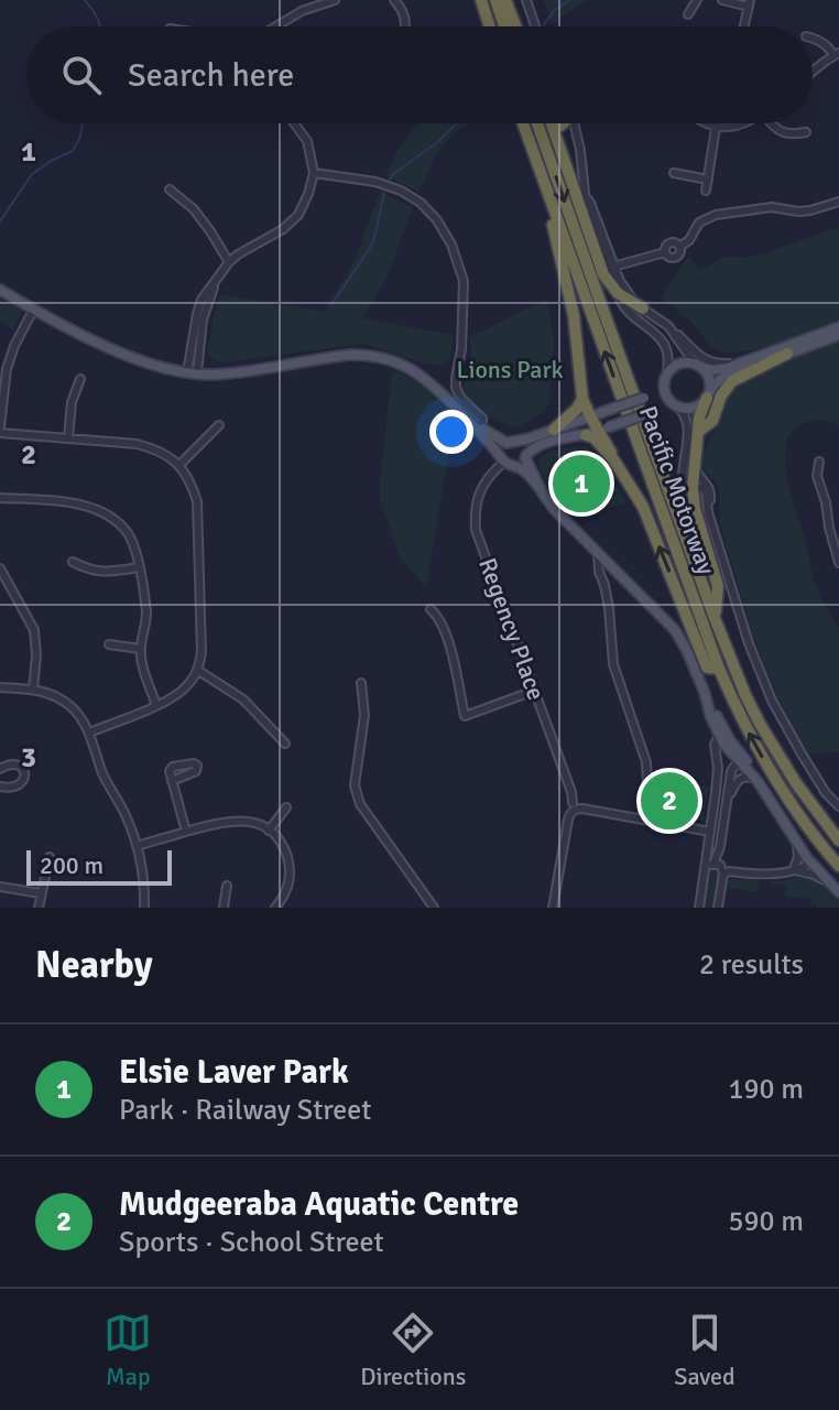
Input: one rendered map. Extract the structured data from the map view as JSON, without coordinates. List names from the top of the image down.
{
  "streets": {
    "highway": ["Pacific Motorway"],
    "street": ["Regency Place"]
  },
  "parks": ["Lions Park"],
  "scale_bar": "200 m",
  "page": {
    "search": "Search here",
    "pins": ["1", "2"],
    "scale": "200 m",
    "heading": ["Nearby", "2 results"],
    "list": [
      {
        "mark": "1",
        "name": "Elsie Laver Park",
        "note": "Park · Railway Street",
        "value": "190 m"
      },
      {
        "mark": "2",
        "name": "Mudgeeraba Aquatic Centre",
        "note": "Sports · School Street",
        "value": "590 m"
      }
    ],
    "nav": ["Map", "Directions", "Saved"]
  },
  "grid": {
    "rows": ["1", "2", "3"]
  }
}
